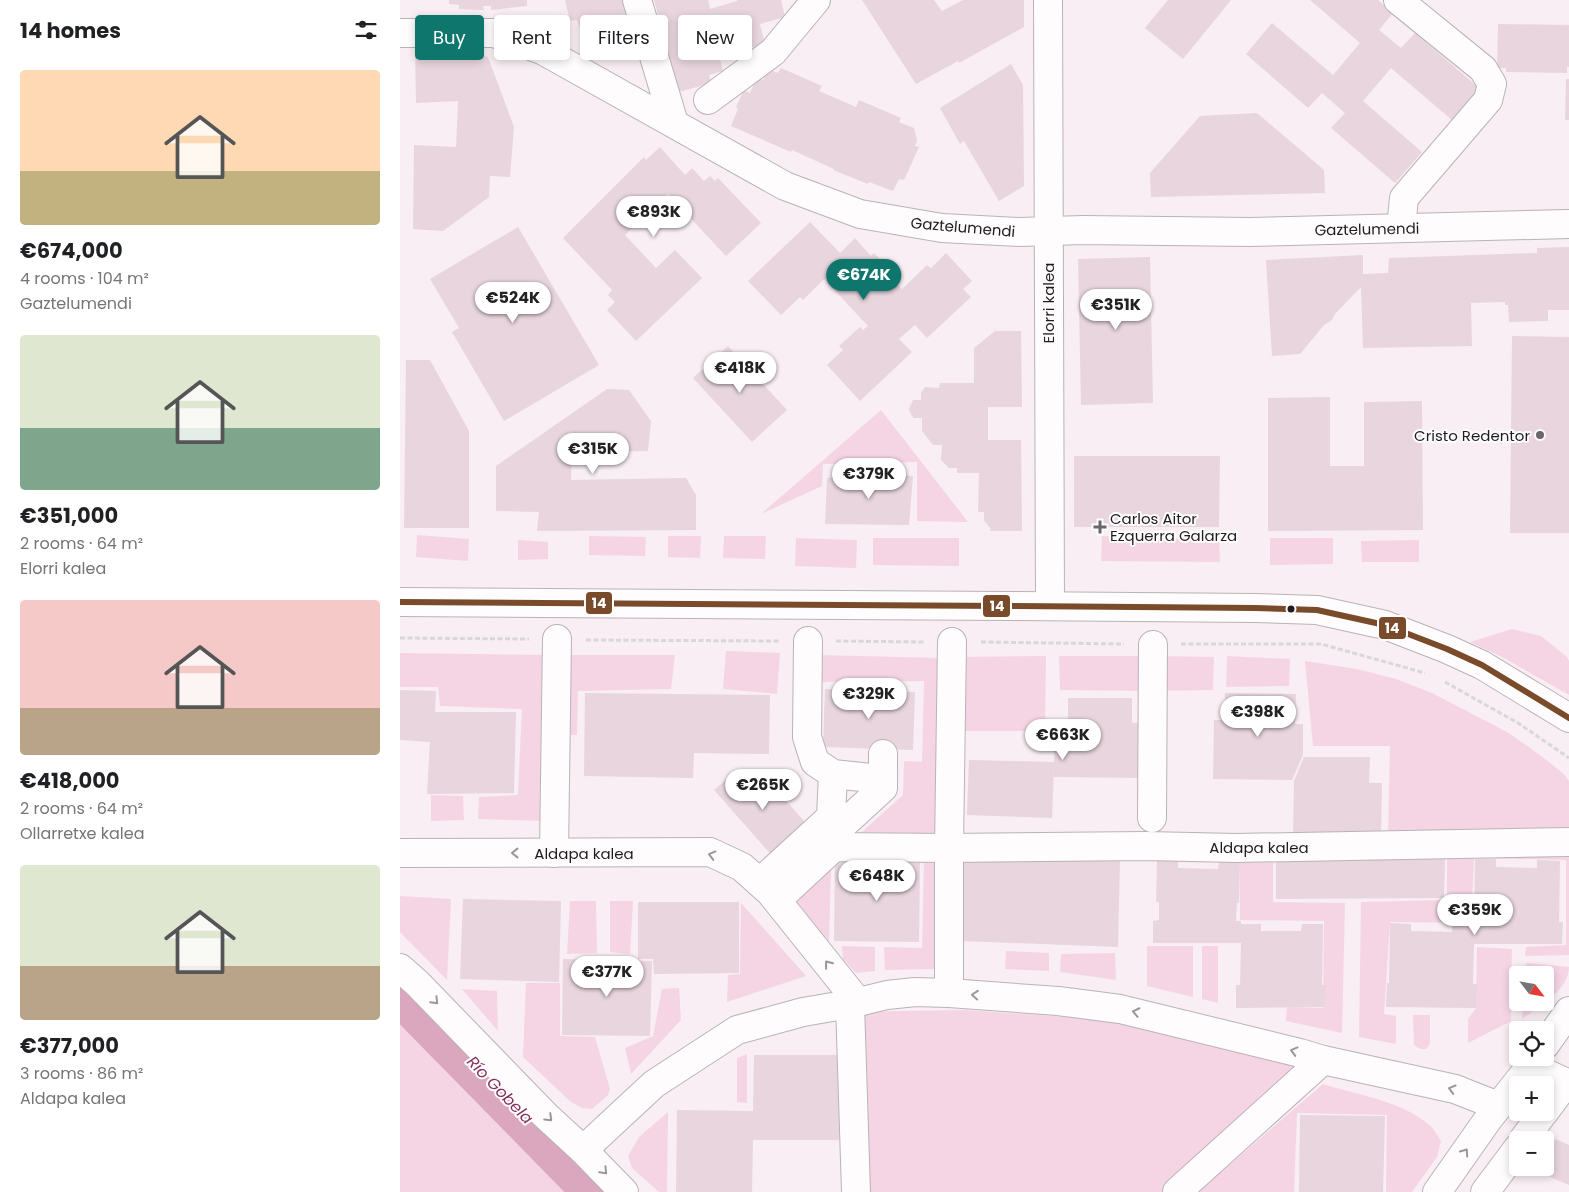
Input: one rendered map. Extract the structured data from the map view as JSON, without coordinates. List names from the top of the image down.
{
  "streets": {
    "street": ["Gaztelumendi", "Elorri kalea", "Aldapa kalea"]
  },
  "crossings": [
    ["Gaztelumendi", "Elorri kalea"]
  ],
  "one_way": ["Aldapa kalea"],
  "water": ["Río Gobela"],
  "places": {
    "other": ["Cristo Redentor"],
    "health": ["Carlos Aitor Ezquerra Galarza"]
  },
  "lines": ["transit line 14"],
  "north": "bottom right",
  "page": {
    "heading": "14 homes",
    "chip": [
      "Buy",
      "Rent",
      "Filters",
      "New"
    ],
    "list": [
      {
        "name": "€674,000",
        "note": "4 rooms · 104 m² · Gaztelumendi"
      },
      {
        "name": "€351,000",
        "note": "2 rooms · 64 m² · Elorri kalea"
      },
      {
        "name": "€418,000",
        "note": "2 rooms · 64 m² · Ollarretxe kalea"
      },
      {
        "name": "€377,000",
        "note": "3 rooms · 86 m² · Aldapa kalea"
      }
    ],
    "price": [
      "€893K",
      "€674K",
      "€524K",
      "€351K",
      "€418K",
      "€315K",
      "€379K",
      "€329K",
      "€398K",
      "€663K",
      "€265K",
      "€648K",
      "€359K",
      "€377K"
    ],
    "map_buttons": ["+", "−"]
  }
}
